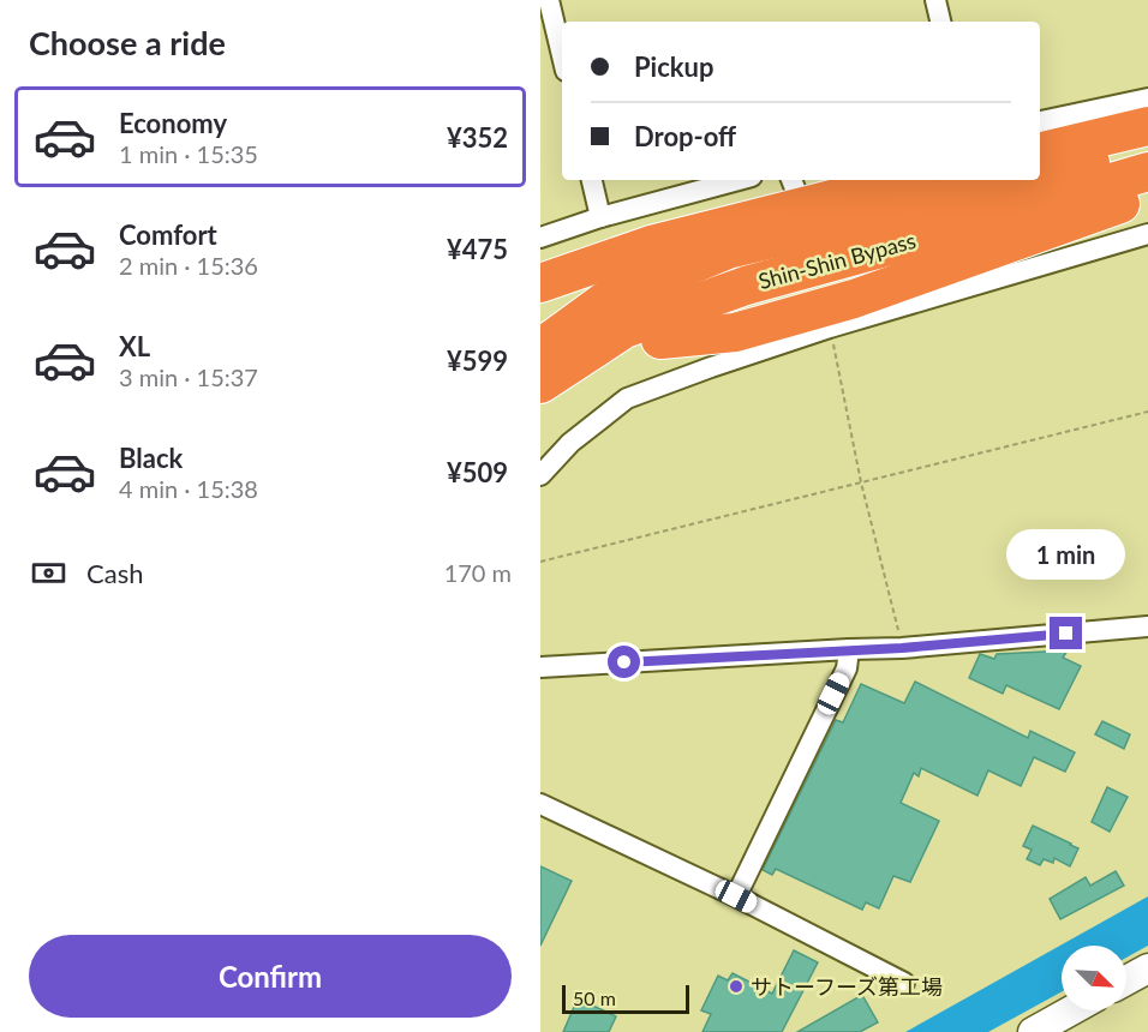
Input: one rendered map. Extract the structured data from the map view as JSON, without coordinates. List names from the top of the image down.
{
  "streets": {
    "highway": ["Shin-Shin Bypass"]
  },
  "places": ["サトーフーズ第工場"],
  "scale_bar": "50 m",
  "north": "bottom right",
  "page": {
    "heading": "Choose a ride",
    "banner": ["Pickup", "Drop-off"],
    "list": [
      {
        "name": "Economy",
        "note": "1 min · 15:35",
        "value": "¥352"
      },
      {
        "name": "Comfort",
        "note": "2 min · 15:36",
        "value": "¥475"
      },
      {
        "name": "XL",
        "note": "3 min · 15:37",
        "value": "¥599"
      },
      {
        "name": "Black",
        "note": "4 min · 15:38",
        "value": "¥509"
      }
    ],
    "bubble": "1 min",
    "pay": ["Cash", "170 m"],
    "buttons": "Confirm",
    "scale": "50 m"
  }
}
